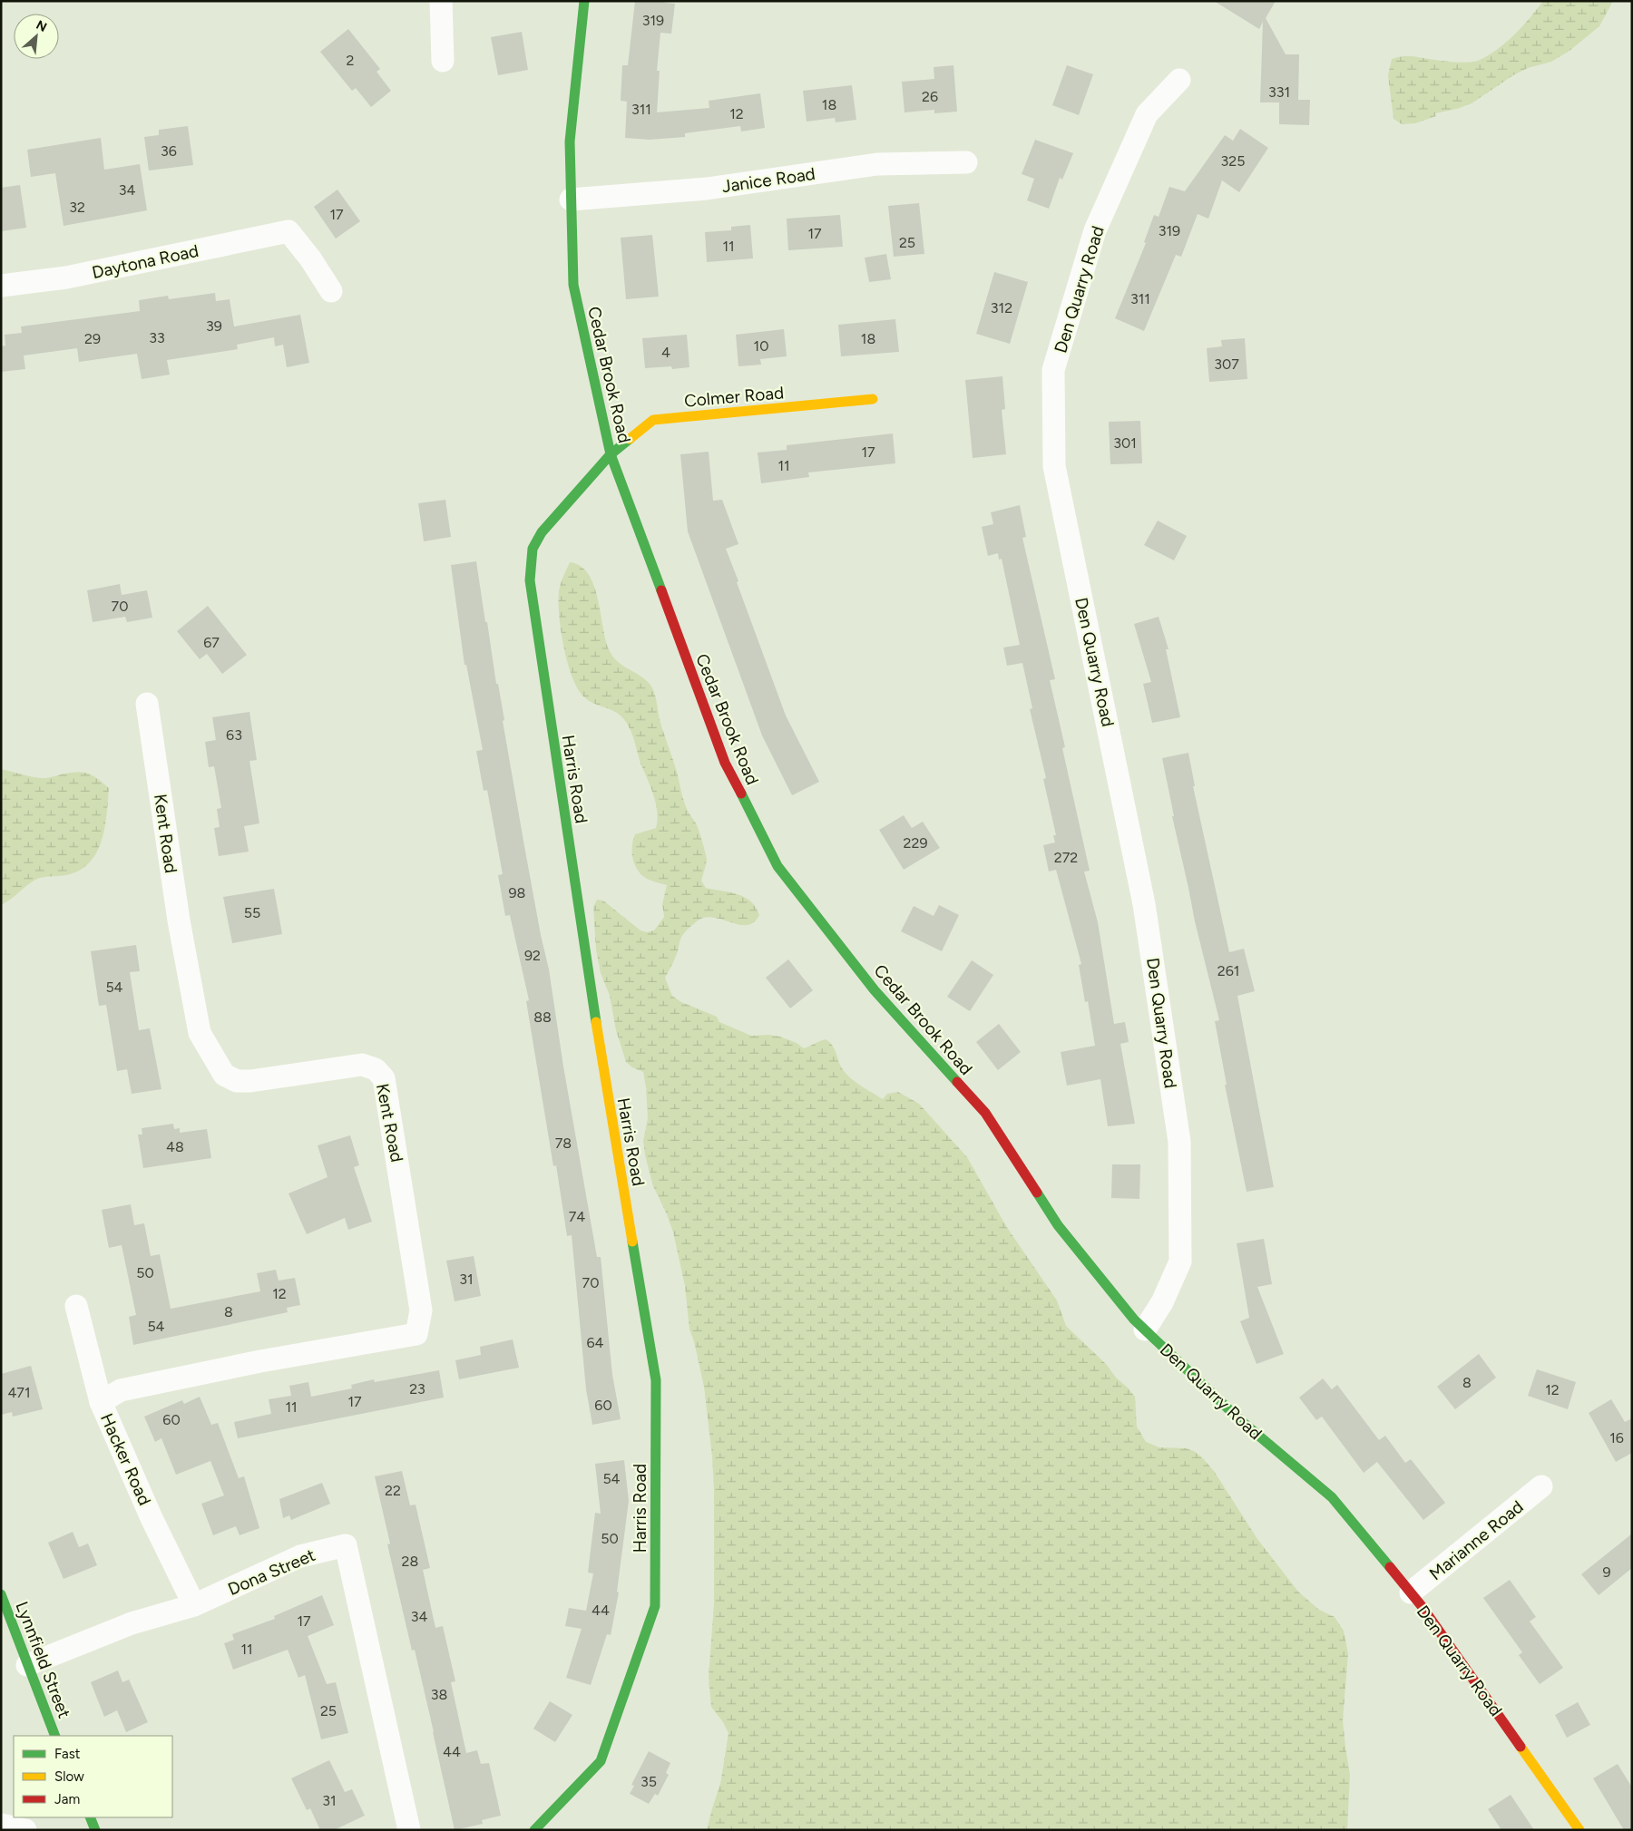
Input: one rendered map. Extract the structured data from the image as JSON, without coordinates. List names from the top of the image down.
{
  "streets": {
    "street": [
      "Janice Road",
      "Daytona Road",
      "Den Quarry Road",
      "Cedar Brook Road",
      "Colmer Road",
      "Harris Road",
      "Kent Road",
      "Hacker Road",
      "Marianne Road",
      "Dona Street",
      "Lynnfield Street"
    ]
  },
  "crossings": [
    ["Janice Road", "Cedar Brook Road"],
    ["Den Quarry Road", "Cedar Brook Road"],
    ["Den Quarry Road", "Marianne Road"],
    ["Cedar Brook Road", "Colmer Road"],
    ["Cedar Brook Road", "Harris Road"],
    ["Colmer Road", "Harris Road"],
    ["Kent Road", "Hacker Road"],
    ["Hacker Road", "Dona Street"],
    ["Dona Street", "Lynnfield Street"]
  ],
  "house_numbers": [
    "319",
    "2",
    "331",
    "26",
    "18",
    "311",
    "12",
    "36",
    "325",
    "34",
    "32",
    "17",
    "319",
    "17",
    "25",
    "11",
    "311",
    "312",
    "39",
    "33",
    "29",
    "18",
    "10",
    "4",
    "307",
    "301",
    "17",
    "11",
    "70",
    "67",
    "63",
    "229",
    "272",
    "98",
    "55",
    "92",
    "261",
    "54",
    "88",
    "78",
    "48",
    "74",
    "50",
    "31",
    "70",
    "12",
    "8",
    "54",
    "64",
    "8",
    "23",
    "12",
    "471",
    "17",
    "60",
    "11",
    "60",
    "16",
    "54",
    "22",
    "50",
    "28",
    "9",
    "44",
    "34",
    "17",
    "11",
    "38",
    "25",
    "44",
    "35",
    "31"
  ],
  "legend": ["Fast", "Slow", "Jam"],
  "north": "top right"
}
